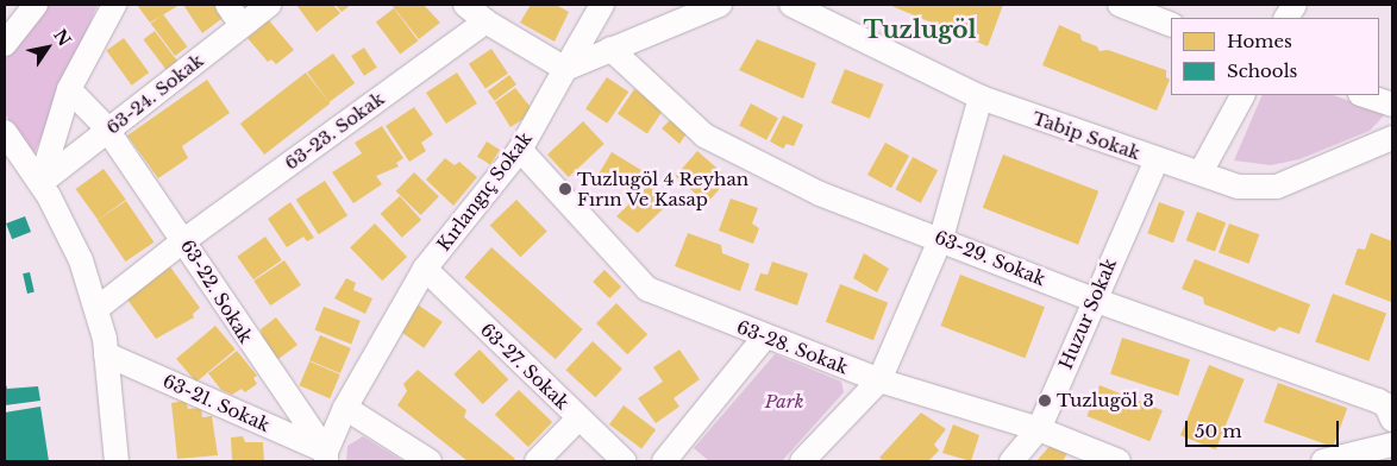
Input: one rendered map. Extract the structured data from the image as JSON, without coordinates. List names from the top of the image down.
{
  "streets": {
    "street": [
      "63-24. Sokak",
      "63-23. Sokak",
      "Tabip Sokak",
      "Kırlangıç Sokak",
      "63-29. Sokak",
      "63-22. Sokak",
      "Huzur Sokak",
      "63-28. Sokak",
      "63-27. Sokak",
      "63-21. Sokak"
    ]
  },
  "crossings": [
    ["63-24. Sokak", "63-22. Sokak"],
    ["63-23. Sokak", "63-22. Sokak"],
    ["Tabip Sokak", "Huzur Sokak"],
    ["Kırlangıç Sokak", "63-22. Sokak"],
    ["Kırlangıç Sokak", "63-28. Sokak"],
    ["Kırlangıç Sokak", "63-27. Sokak"],
    ["Kırlangıç Sokak", "63-21. Sokak"],
    ["63-29. Sokak", "Huzur Sokak"],
    ["63-22. Sokak", "63-21. Sokak"],
    ["Huzur Sokak", "63-28. Sokak"]
  ],
  "districts": ["Tuzlugöl"],
  "parks": ["Park"],
  "places": ["Tuzlugöl 4 Reyhan Fırın Ve Kasap", "Tuzlugöl 3"],
  "legend": ["Homes", "Schools"],
  "scale_bar": "50 m",
  "north": "top right"
}
